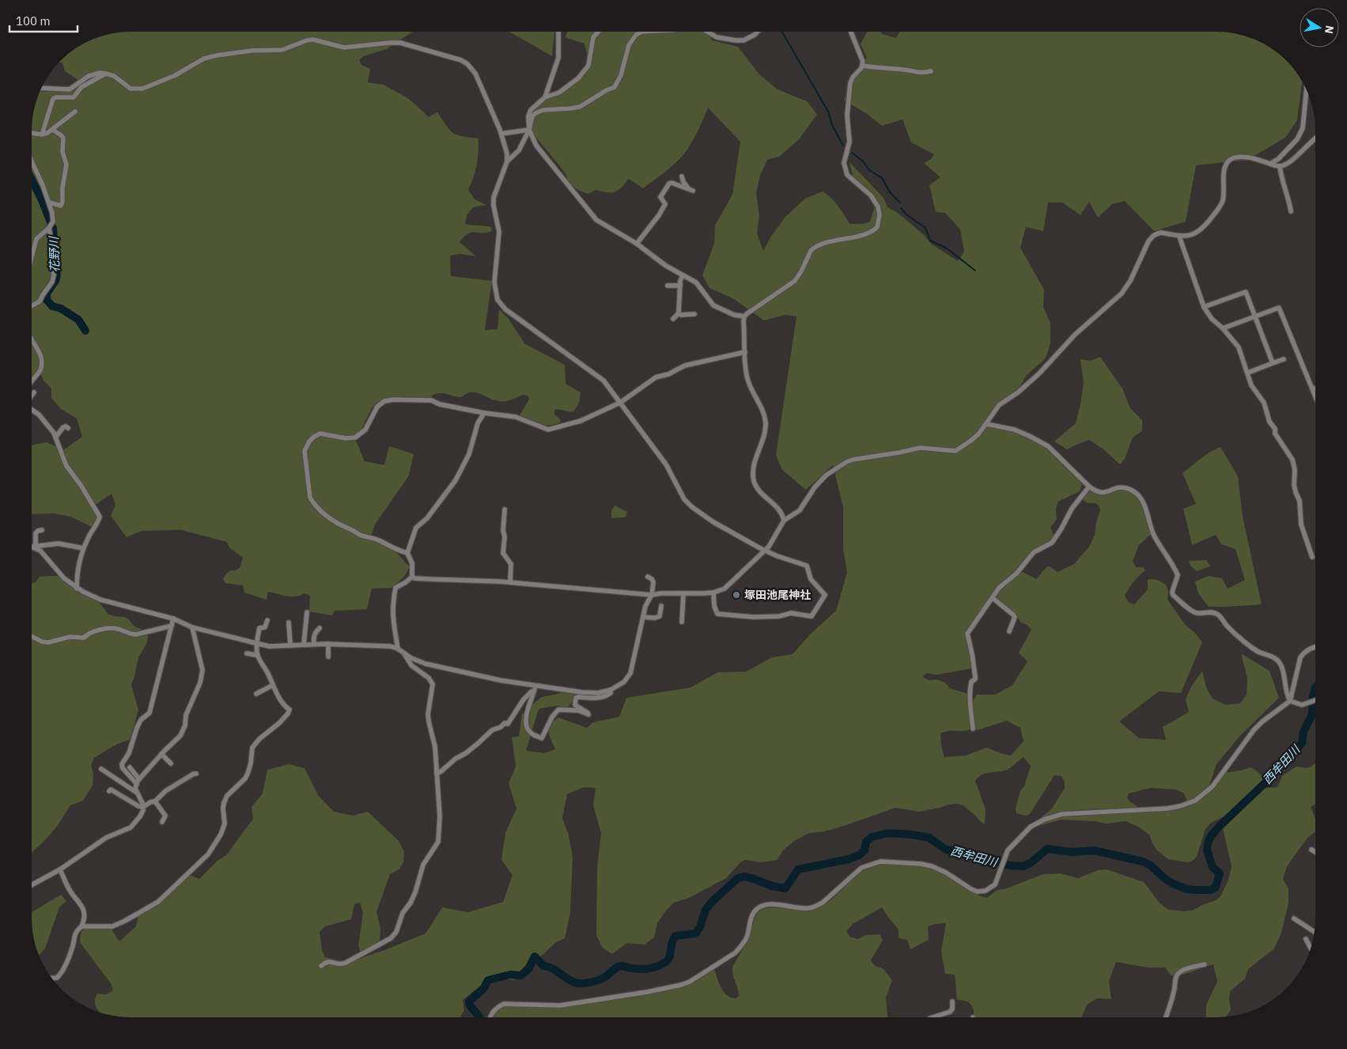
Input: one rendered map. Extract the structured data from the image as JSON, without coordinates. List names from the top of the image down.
{
  "water": ["花野川", "西牟田川"],
  "places": ["塚田池尾神社"],
  "scale_bar": "100 m",
  "north": "right"
}
